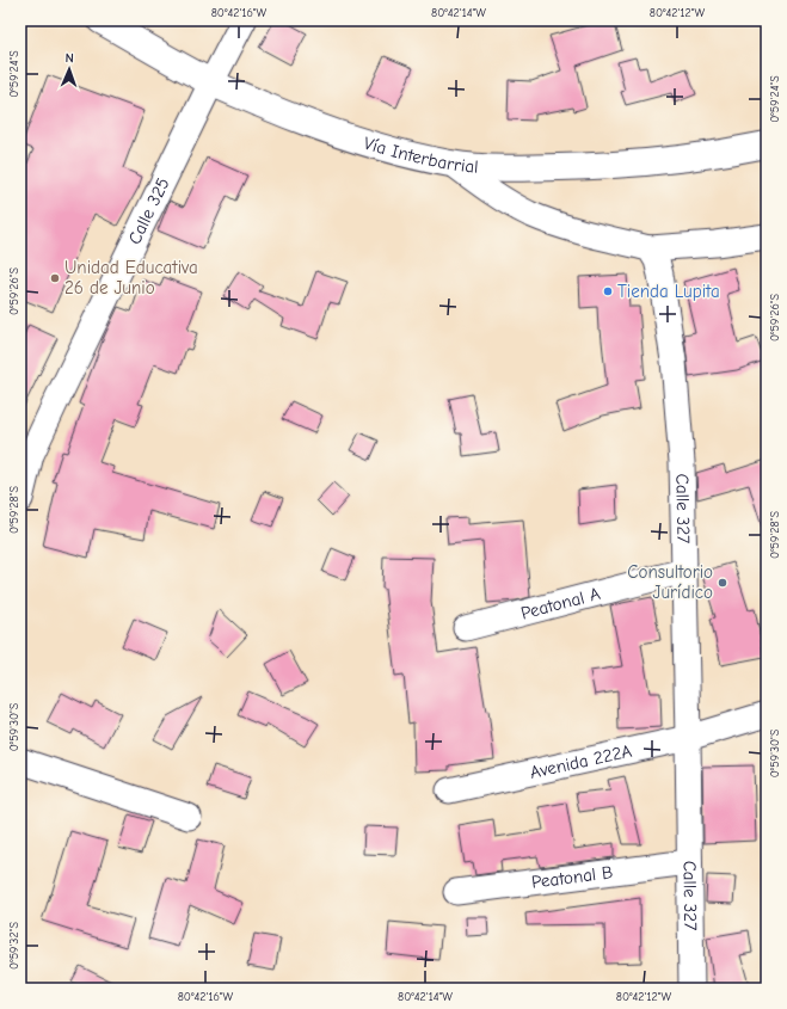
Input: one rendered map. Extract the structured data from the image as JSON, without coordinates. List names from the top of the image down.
{
  "streets": {
    "main road": ["Vía Interbarrial"],
    "street": [
      "Calle 325",
      "Calle 327",
      "Peatonal A",
      "Avenida 222A",
      "Peatonal B"
    ]
  },
  "crossings": [
    ["Vía Interbarrial", "Calle 325"],
    ["Calle 327", "Peatonal A"],
    ["Calle 327", "Avenida 222A"],
    ["Calle 327", "Peatonal B"]
  ],
  "places": ["Unidad Educativa 26 de Junio", "Tienda Lupita", "Consultorio Jurídico"],
  "north": "top",
  "coordinates": [
    "80°42'16\"W",
    "80°42'14\"W",
    "80°42'12\"W",
    "0°59'24\"S",
    "0°59'26\"S",
    "0°59'28\"S",
    "0°59'30\"S",
    "0°59'32\"S"
  ]
}
